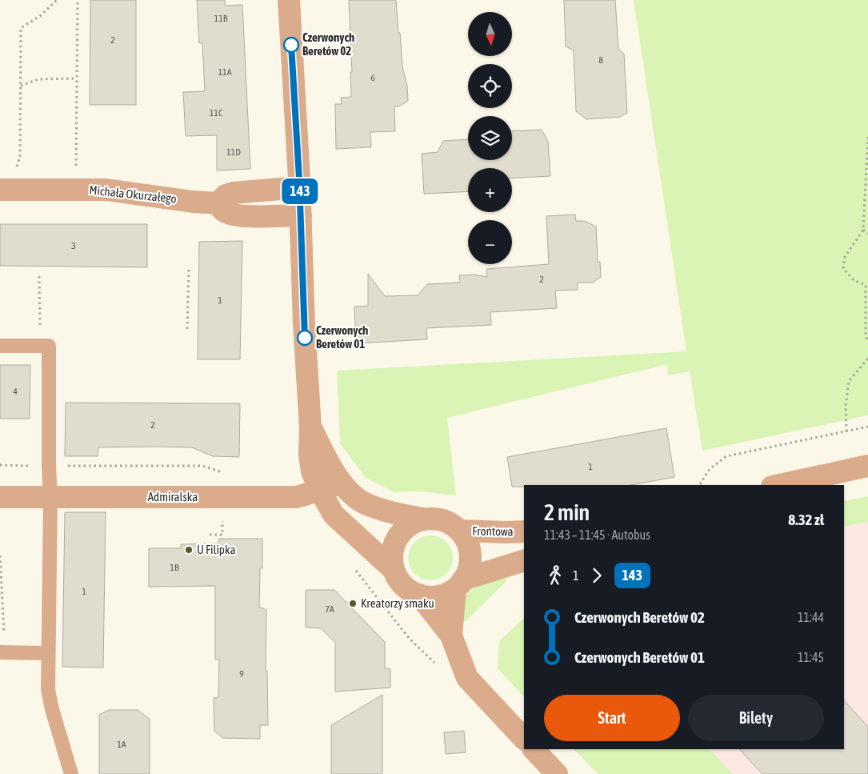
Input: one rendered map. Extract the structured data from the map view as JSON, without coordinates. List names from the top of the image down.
{
  "streets": {
    "street": ["Michała Okurzałego", "Admiralska", "Frontowa"]
  },
  "places": [
    "Czerwonych Beretów 02",
    "Czerwonych Beretów 01",
    "U Filipka",
    "Kreatorzy smaku"
  ],
  "lines": ["bus line 143"],
  "house_numbers": [
    "11B",
    "2",
    "8",
    "11A",
    "6",
    "11C",
    "11D",
    "3",
    "2",
    "1",
    "4",
    "2",
    "1",
    "1B",
    "1",
    "7A",
    "9",
    "1A"
  ],
  "north": "bottom",
  "page": {
    "on_map": "143",
    "map_buttons": ["+", "−"],
    "heading": ["2 min", "11:43 – 11:45 · Autobus", "8.32 zł"],
    "legs": ["1", "143"],
    "list": [
      {
        "name": "Czerwonych Beretów 02",
        "value": "11:44"
      },
      {
        "name": "Czerwonych Beretów 01",
        "value": "11:45"
      }
    ],
    "buttons": ["Start", "Bilety"]
  }
}
